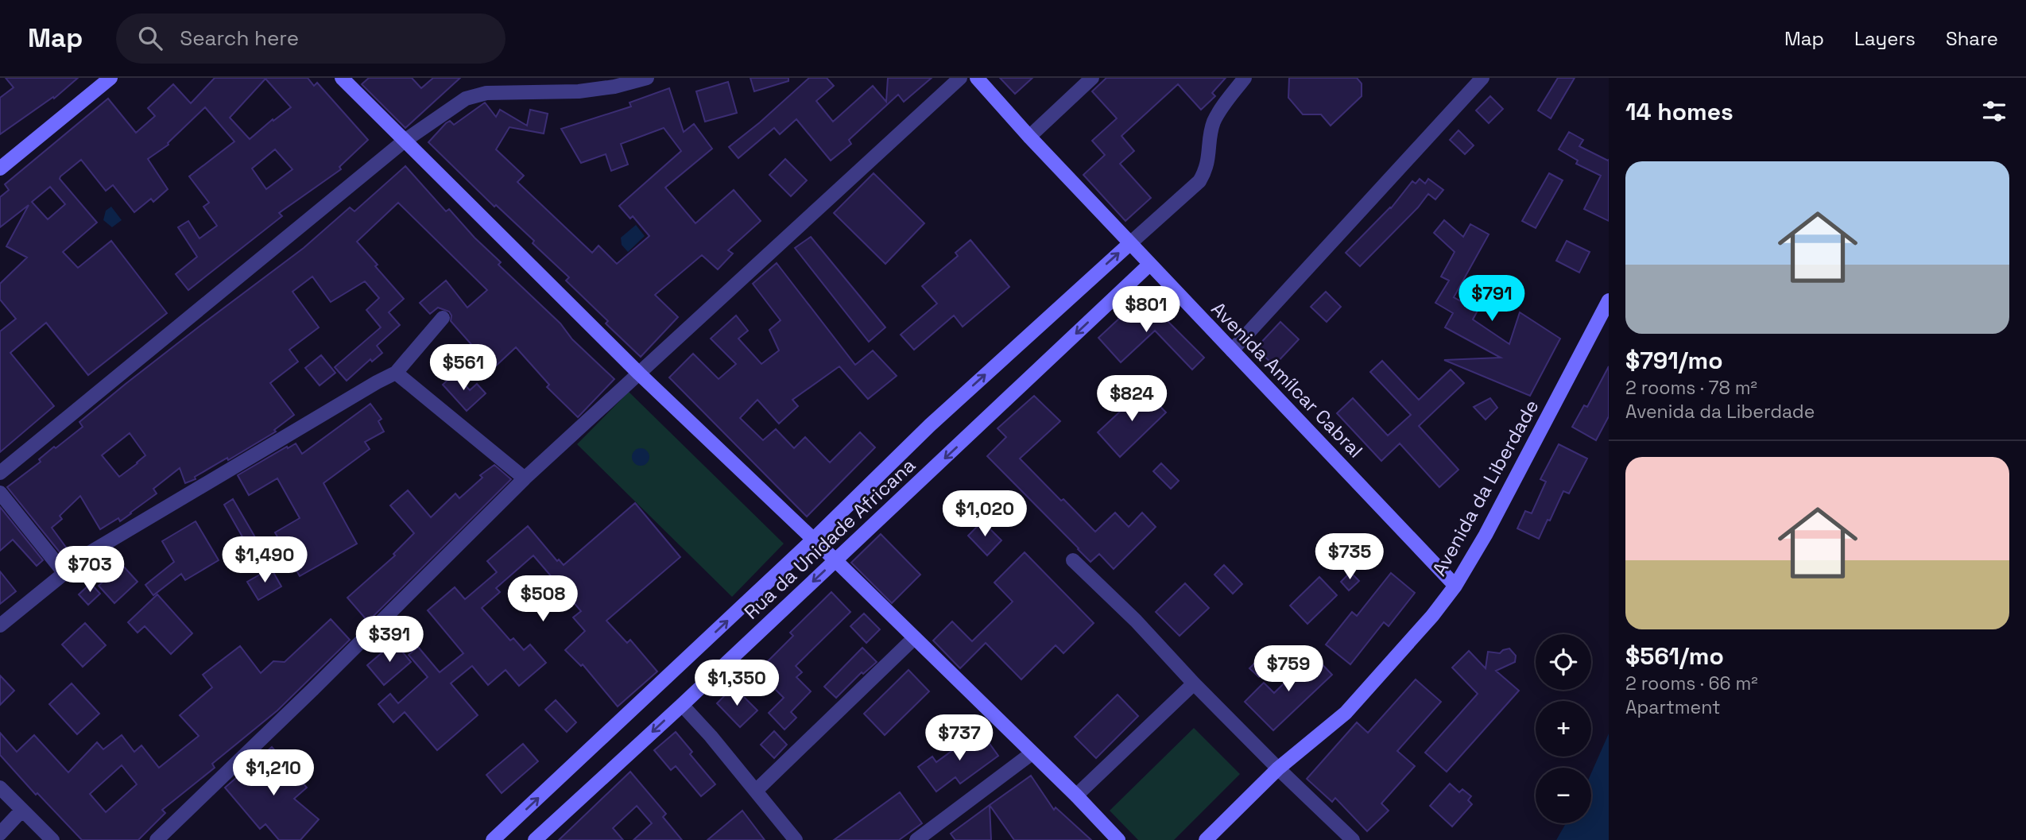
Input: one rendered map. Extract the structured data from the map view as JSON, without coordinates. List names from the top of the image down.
{
  "streets": {
    "street": ["Avenida Amílcar Cabral", "Avenida da Liberdade", "Rua da Unidade Africana"]
  },
  "crossings": [
    ["Avenida Amílcar Cabral", "Avenida da Liberdade"],
    ["Avenida Amílcar Cabral", "Rua da Unidade Africana"]
  ],
  "page": {
    "header": "Map",
    "search": "Search here",
    "nav": ["Map", "Layers", "Share"],
    "heading": "14 homes",
    "list": [
      {
        "name": "$791/mo",
        "note": "2 rooms · 78 m² · Avenida da Liberdade"
      },
      {
        "name": "$561/mo",
        "note": "2 rooms · 66 m² · Apartment"
      }
    ],
    "price": [
      "$791",
      "$801",
      "$561",
      "$824",
      "$1,020",
      "$735",
      "$1,490",
      "$703",
      "$508",
      "$391",
      "$759",
      "$1,350",
      "$737",
      "$1,210"
    ],
    "map_buttons": ["+", "−"]
  }
}
